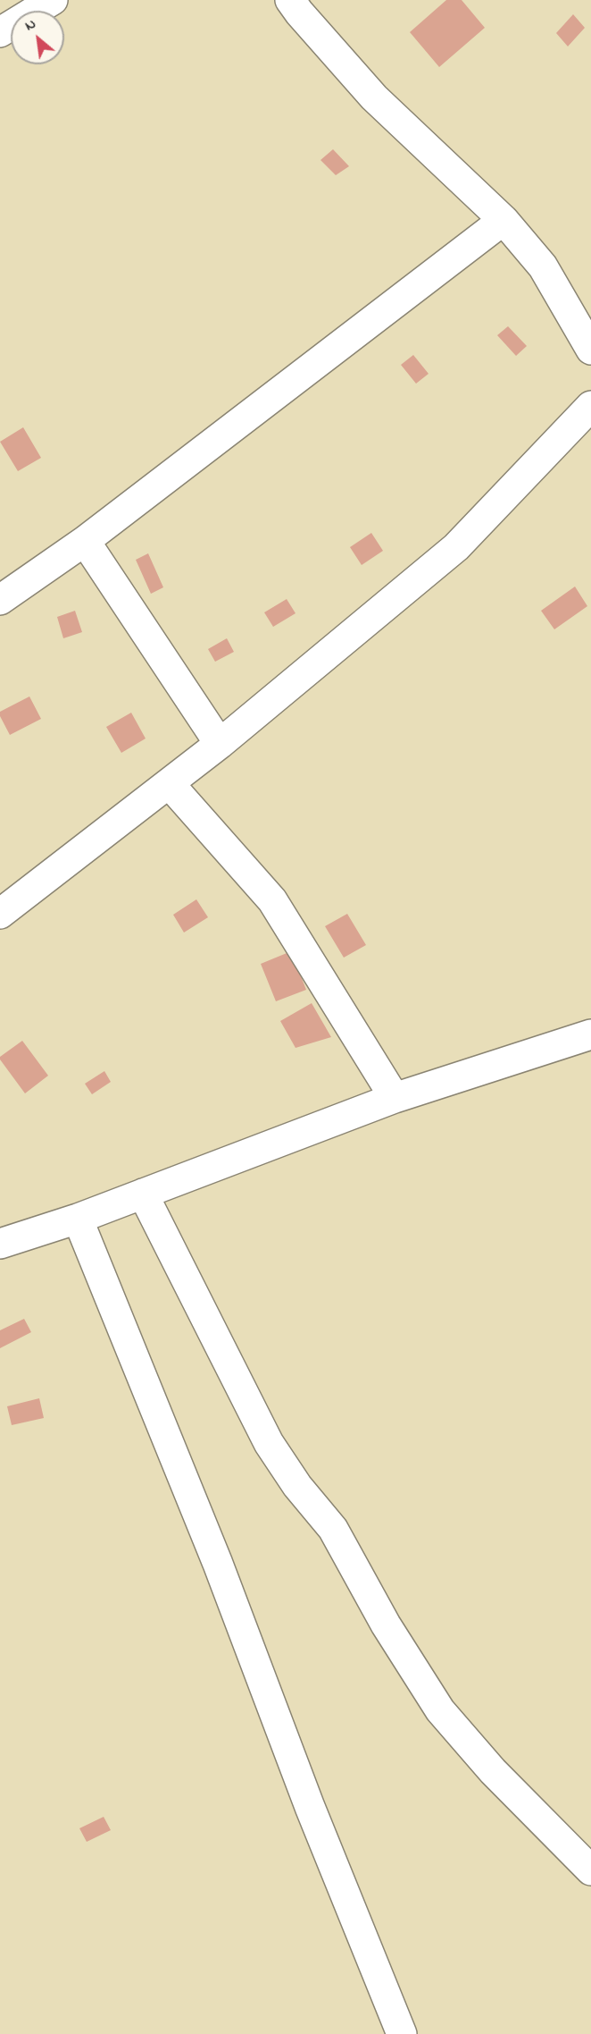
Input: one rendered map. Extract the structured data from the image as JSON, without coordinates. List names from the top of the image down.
{
  "north": "top left"
}
